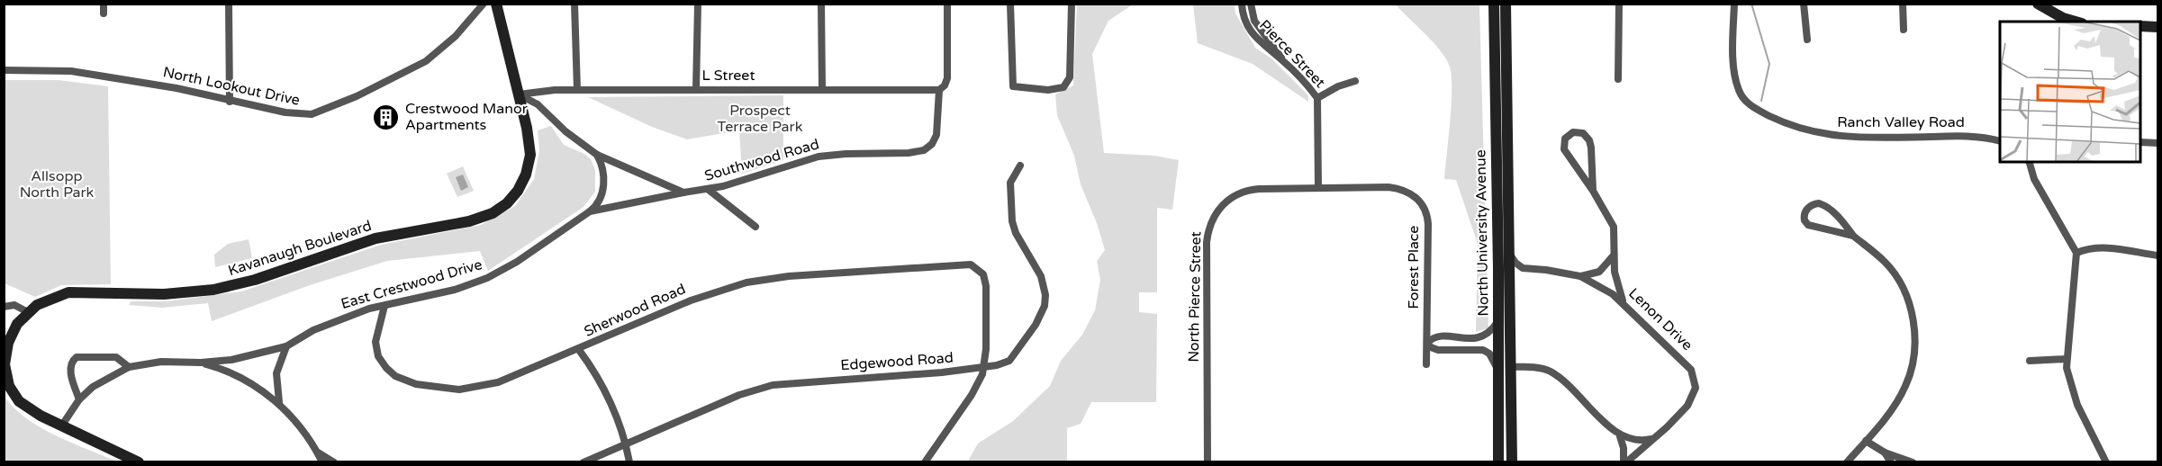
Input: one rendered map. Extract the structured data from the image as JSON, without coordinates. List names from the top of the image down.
{
  "streets": {
    "street": [
      "Pierce Street",
      "L Street",
      "North Lookout Drive",
      "Ranch Valley Road",
      "Southwood Road",
      "North University Avenue",
      "Kavanaugh Boulevard",
      "Forest Place",
      "East Crestwood Drive",
      "North Pierce Street",
      "Sherwood Road",
      "Lenon Drive",
      "Edgewood Road"
    ]
  },
  "crossings": [
    ["Pierce Street", "Forest Place"],
    ["Pierce Street", "North Pierce Street"],
    ["L Street", "Southwood Road"],
    ["L Street", "Kavanaugh Boulevard"],
    ["Southwood Road", "Kavanaugh Boulevard"],
    ["Southwood Road", "East Crestwood Drive"],
    ["Kavanaugh Boulevard", "East Crestwood Drive"],
    ["Forest Place", "North Pierce Street"],
    ["East Crestwood Drive", "Sherwood Road"],
    ["Sherwood Road", "Edgewood Road"]
  ],
  "parks": ["Prospect Terrace Park", "Allsopp North Park"],
  "places": {
    "building": ["Crestwood Manor Apartments"]
  }
}
